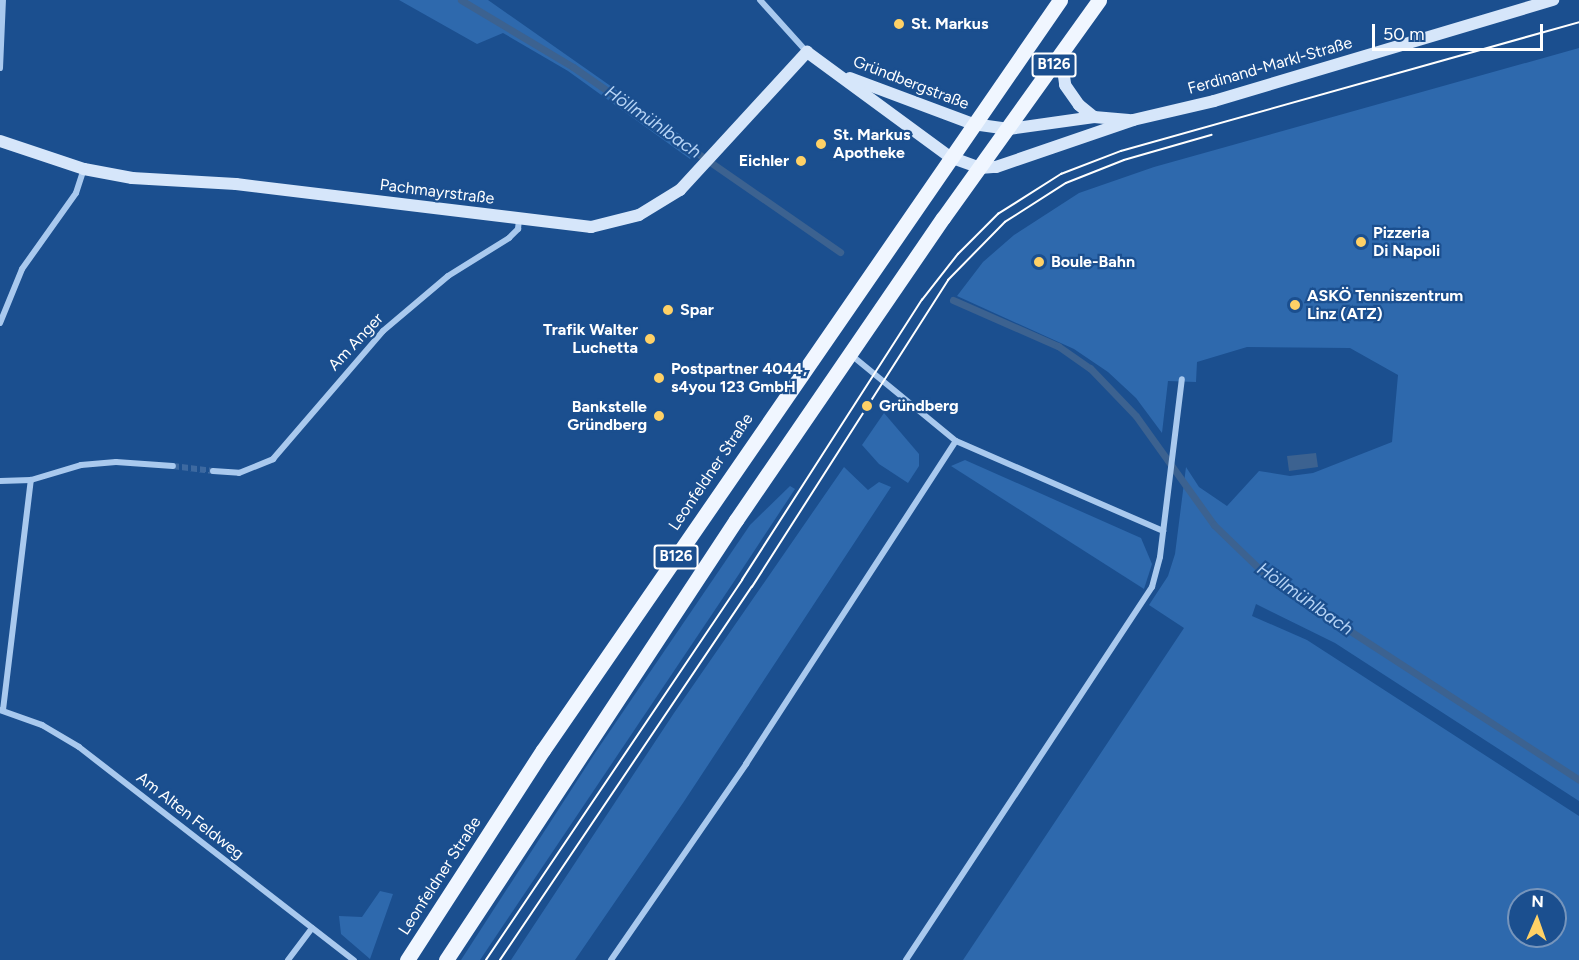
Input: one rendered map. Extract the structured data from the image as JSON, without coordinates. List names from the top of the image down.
{
  "streets": {
    "main road": ["B126", "Leonfeldner Straße"],
    "street": [
      "Ferdinand-Markl-Straße",
      "Gründbergstraße",
      "Pachmayrstraße",
      "Am Anger",
      "Am Alten Feldweg"
    ]
  },
  "crossings": [
    ["B126", "Ferdinand-Markl-Straße"],
    ["Gründbergstraße", "Pachmayrstraße"],
    ["Gründbergstraße", "Leonfeldner Straße"],
    ["Pachmayrstraße", "Am Anger"]
  ],
  "water": ["Höllmühlbach"],
  "places": [
    "St. Markus",
    "St. Markus Apotheke",
    "Eichler",
    "Pizzeria Di Napoli",
    "Boule-Bahn",
    "ASKÖ Tenniszentrum Linz (ATZ)",
    "Spar",
    "Trafik Walter Luchetta",
    "Postpartner 4044, s4you 123 GmbH",
    "Gründberg",
    "Bankstelle Gründberg"
  ],
  "scale_bar": "50 m",
  "north": "top"
}
